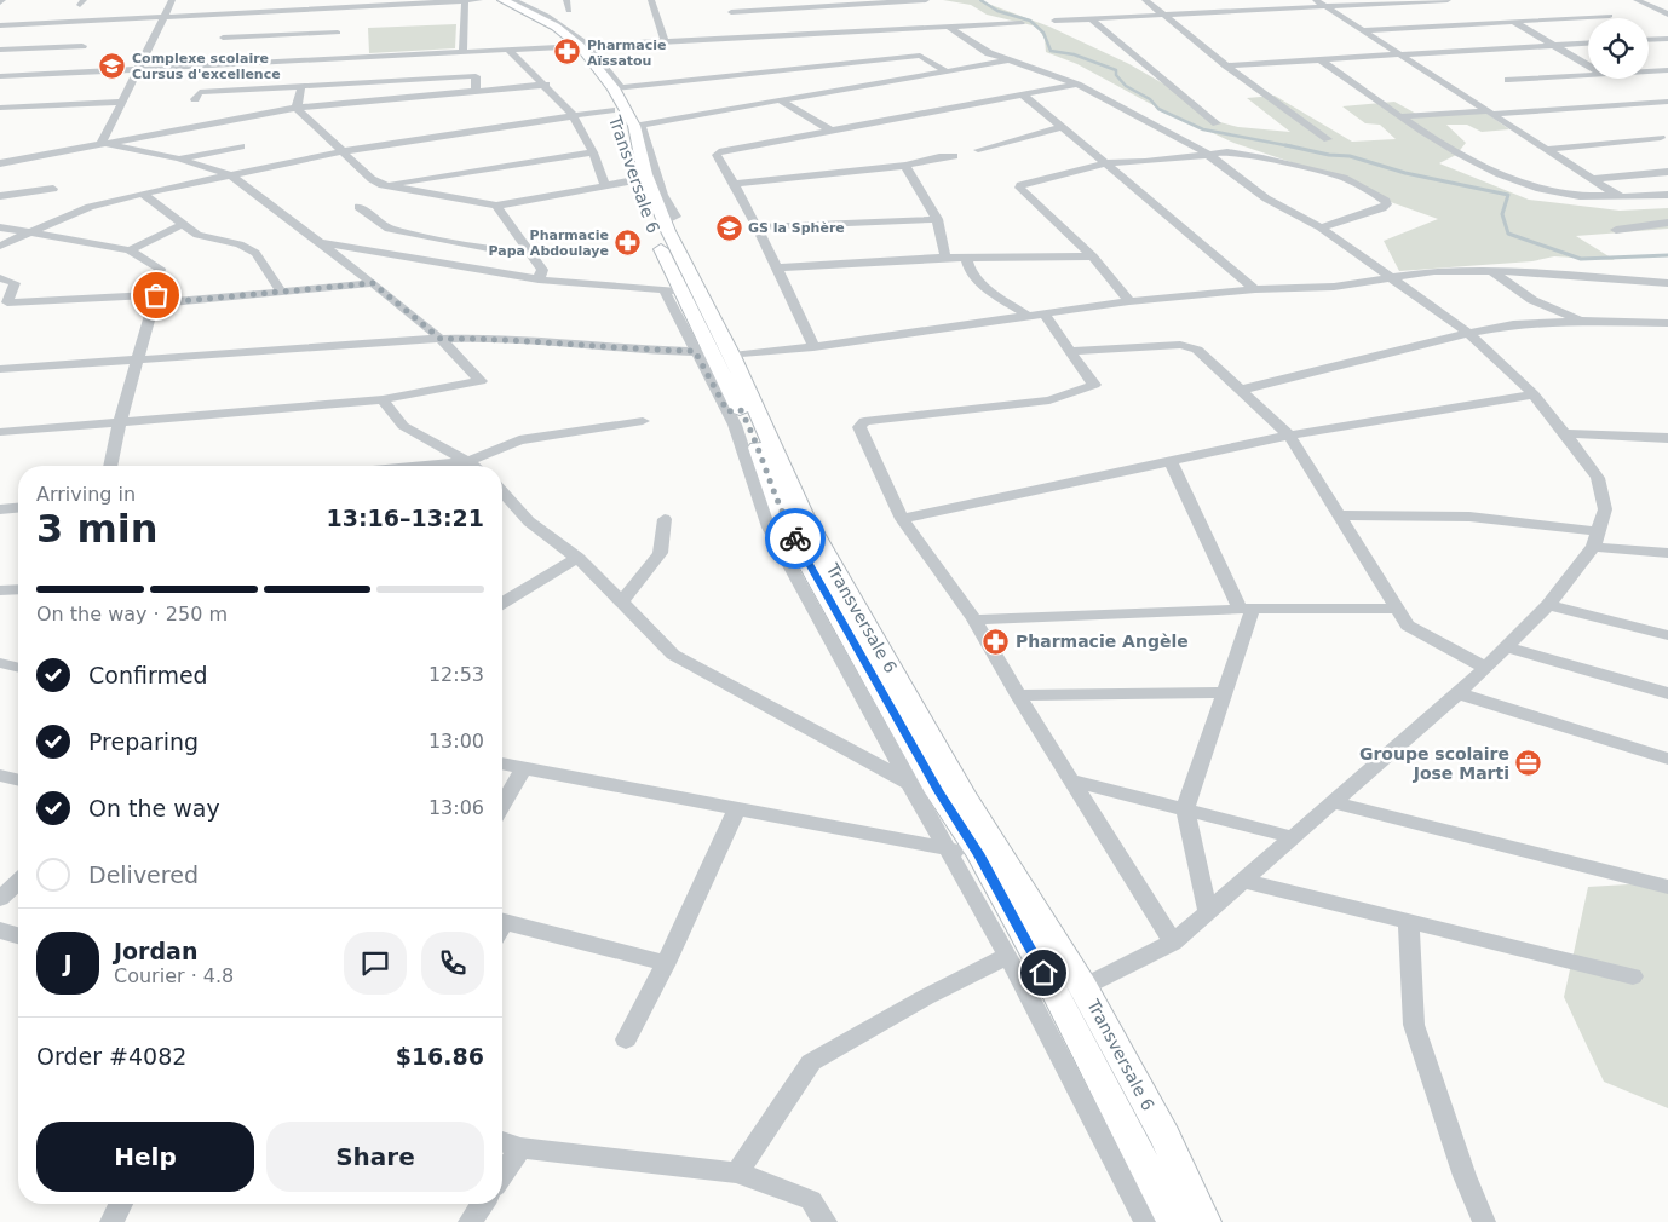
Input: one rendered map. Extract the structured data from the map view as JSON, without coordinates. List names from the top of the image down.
{
  "streets": {
    "main road": ["Transversale 6"]
  },
  "places": {
    "pharmacy": ["Pharmacie Aïssatou", "Pharmacie Papa Abdoulaye", "Pharmacie Angèle"],
    "school or university": ["Complexe scolaire Cursus d'excellence", "GS la Sphère"],
    "office": ["Groupe scolaire Jose Marti"]
  },
  "page": {
    "heading": ["3 min", "Arriving in", "13:16–13:21"],
    "panel": [
      "Jordan",
      "Courier · 4.8",
      "Order #4082",
      "$16.86"
    ],
    "bar": "On the way · 250 m",
    "list": [
      ["Confirmed", "12:53"],
      ["Preparing", "13:00"],
      ["On the way", "13:06"],
      "Delivered"
    ],
    "round": "J",
    "buttons": ["Help", "Share"]
  }
}
